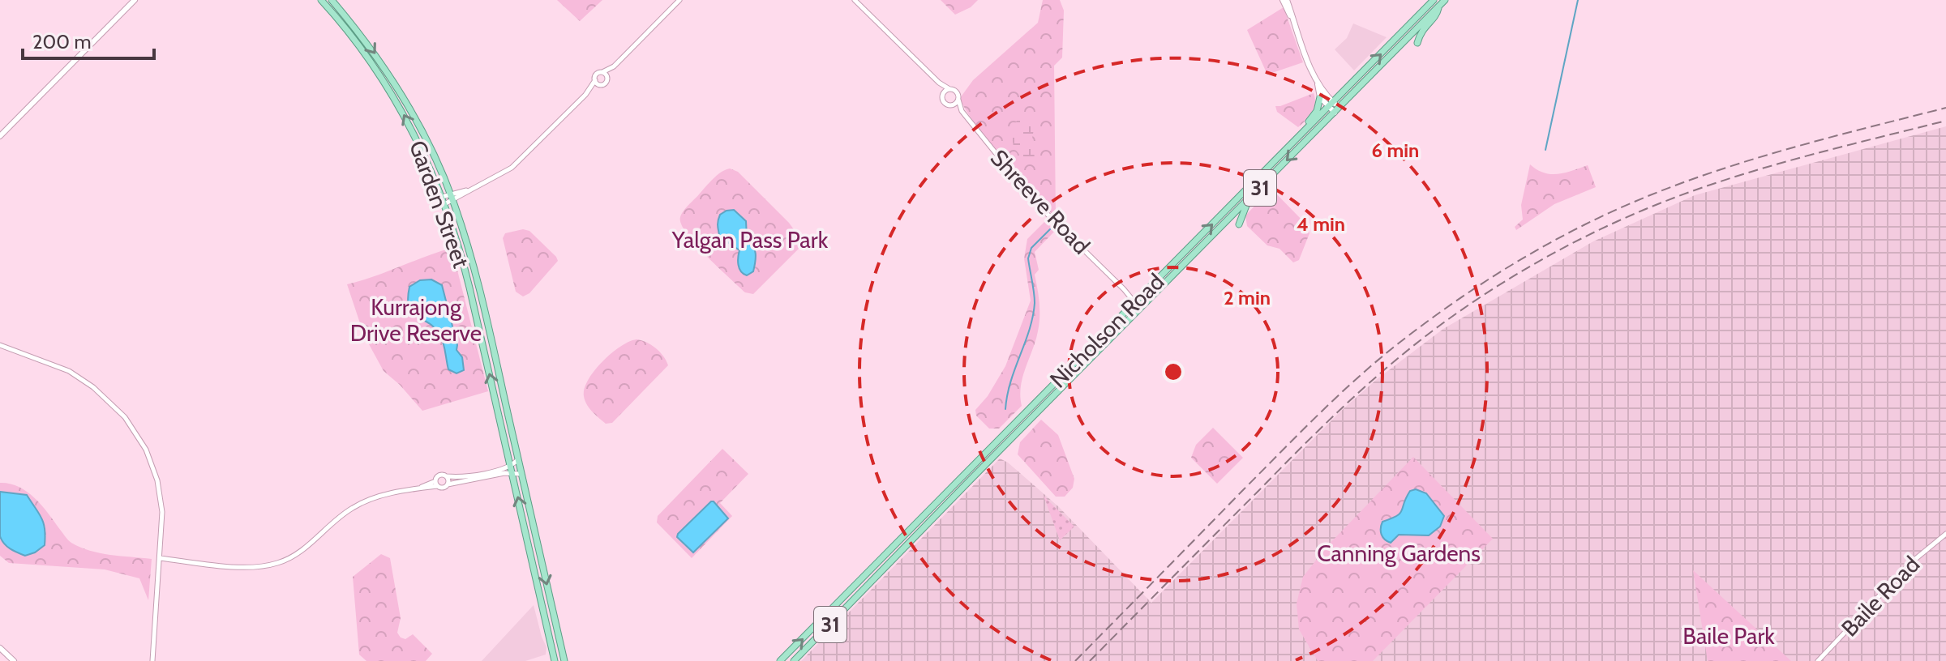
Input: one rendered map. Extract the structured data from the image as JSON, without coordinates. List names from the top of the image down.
{
  "streets": {
    "main road": ["31", "Garden Street", "Nicholson Road"],
    "street": ["Shreeve Road", "Baile Road"]
  },
  "crossings": [
    ["Shreeve Road", "Nicholson Road"]
  ],
  "parks": [
    "Yalgan Pass Park",
    "Kurrajong Drive Reserve",
    "Canning Gardens",
    "Baile Park"
  ],
  "scale_bar": "200 m",
  "rings": ["6 min", "4 min", "2 min"]
}
